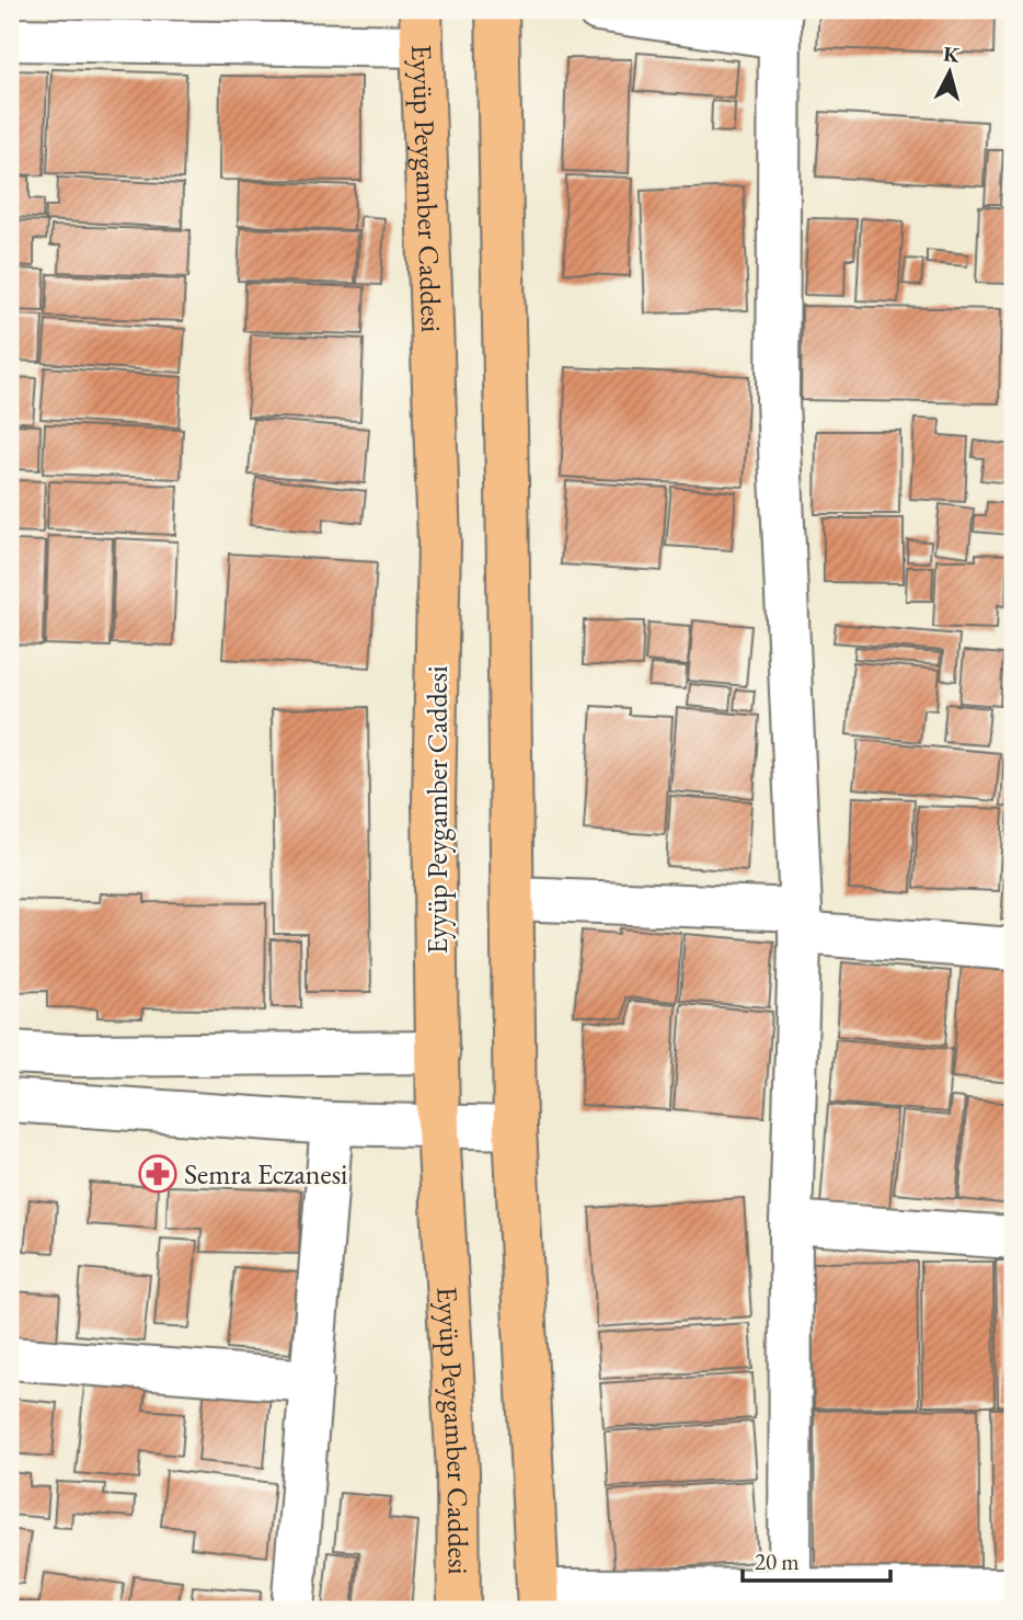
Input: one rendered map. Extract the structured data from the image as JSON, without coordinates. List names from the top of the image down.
{
  "streets": {
    "main road": ["Eyyüp Peygamber Caddesi"]
  },
  "places": {
    "pharmacy": ["Semra Eczanesi"]
  },
  "scale_bar": "20 m",
  "north": "top"
}
